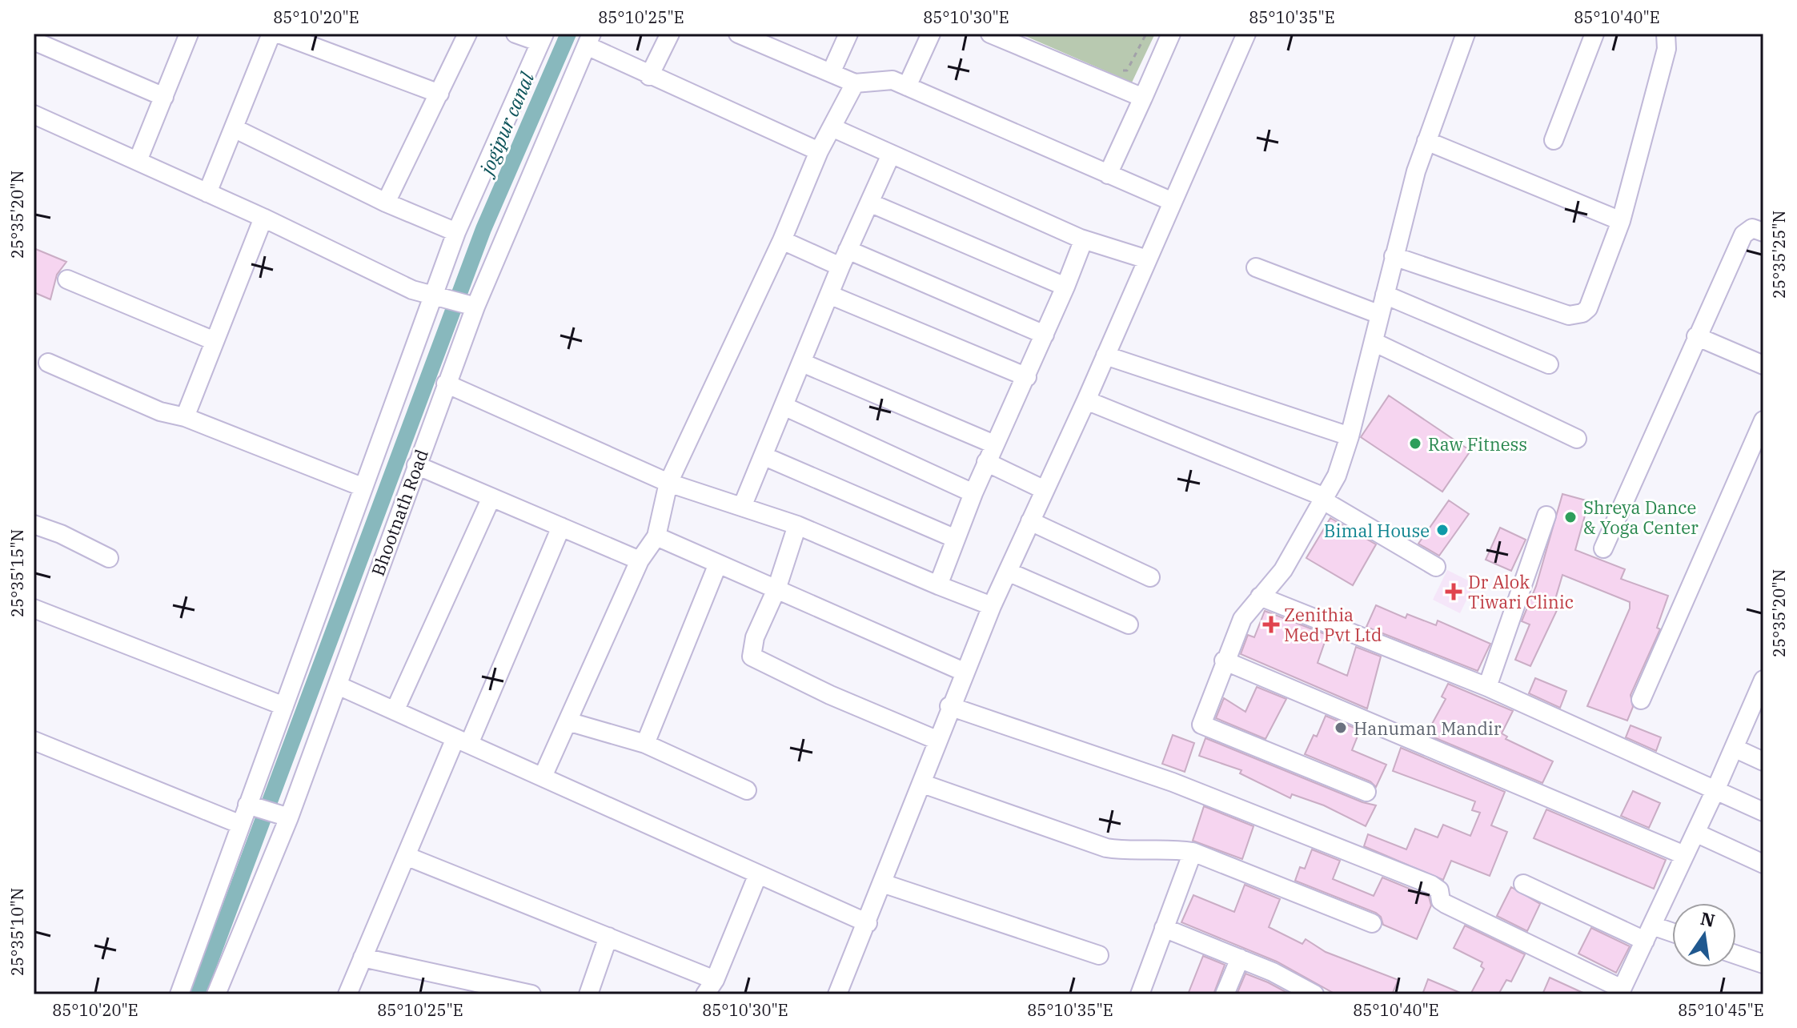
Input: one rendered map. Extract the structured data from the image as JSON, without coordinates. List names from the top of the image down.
{
  "streets": {
    "street": ["Bhootnath Road"]
  },
  "water": ["jogipur canal"],
  "places": {
    "other": [
      "Raw Fitness",
      "Shreya Dance & Yoga Center",
      "Bimal House",
      "Hanuman Mandir"
    ],
    "health": ["Dr Alok Tiwari Clinic", "Zenithia Med Pvt Ltd"]
  },
  "north": "top",
  "coordinates": [
    "85°10'20\"E",
    "85°10'25\"E",
    "85°10'30\"E",
    "85°10'35\"E",
    "85°10'40\"E",
    "25°35'20\"N",
    "25°35'25\"N",
    "25°35'15\"N",
    "25°35'10\"N",
    "85°10'45\"E"
  ]
}
